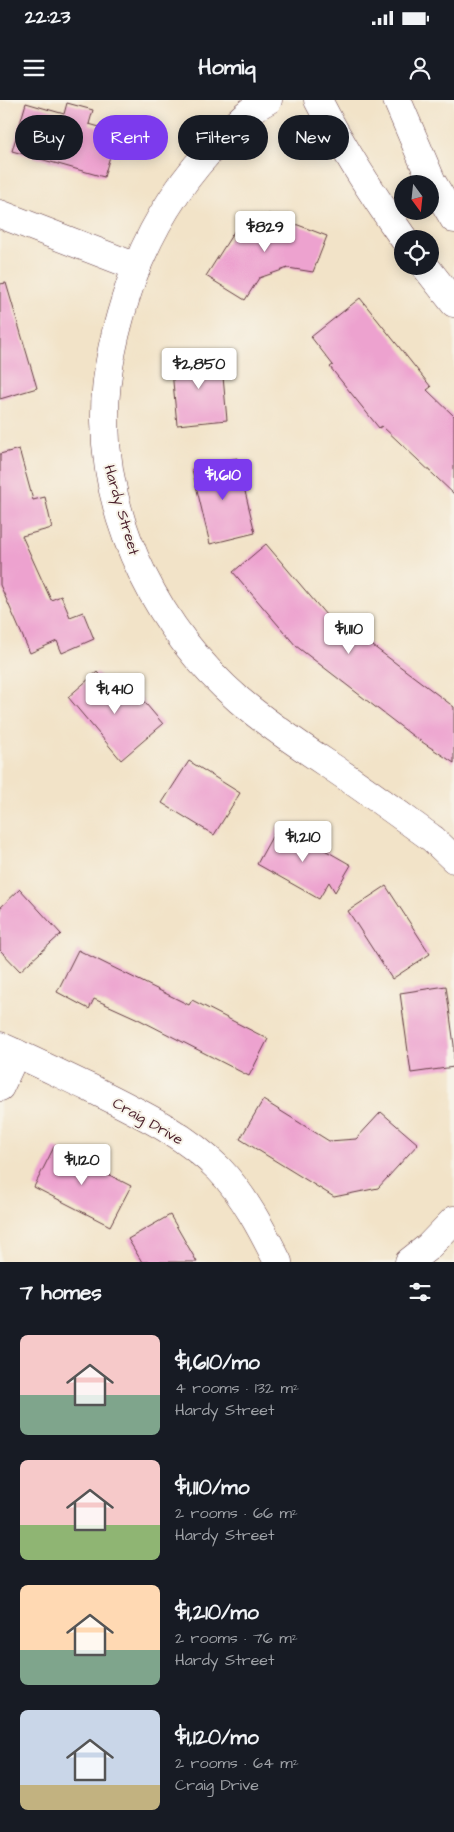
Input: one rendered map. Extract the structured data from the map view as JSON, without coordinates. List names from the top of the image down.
{
  "streets": {
    "street": ["Hardy Street", "Craig Drive"]
  },
  "north": "bottom",
  "page": {
    "status": "22:23",
    "header": "Homiq",
    "chip": [
      "Buy",
      "Rent",
      "Filters",
      "New"
    ],
    "price": [
      "$829",
      "$2,850",
      "$1,610",
      "$1,110",
      "$1,410",
      "$1,210",
      "$1,120"
    ],
    "heading": "7 homes",
    "list": [
      {
        "name": "$1,610/mo",
        "note": "4 rooms · 132 m² · Hardy Street"
      },
      {
        "name": "$1,110/mo",
        "note": "2 rooms · 66 m² · Hardy Street"
      },
      {
        "name": "$1,210/mo",
        "note": "2 rooms · 76 m² · Hardy Street"
      },
      {
        "name": "$1,120/mo",
        "note": "2 rooms · 64 m² · Craig Drive"
      }
    ]
  }
}
